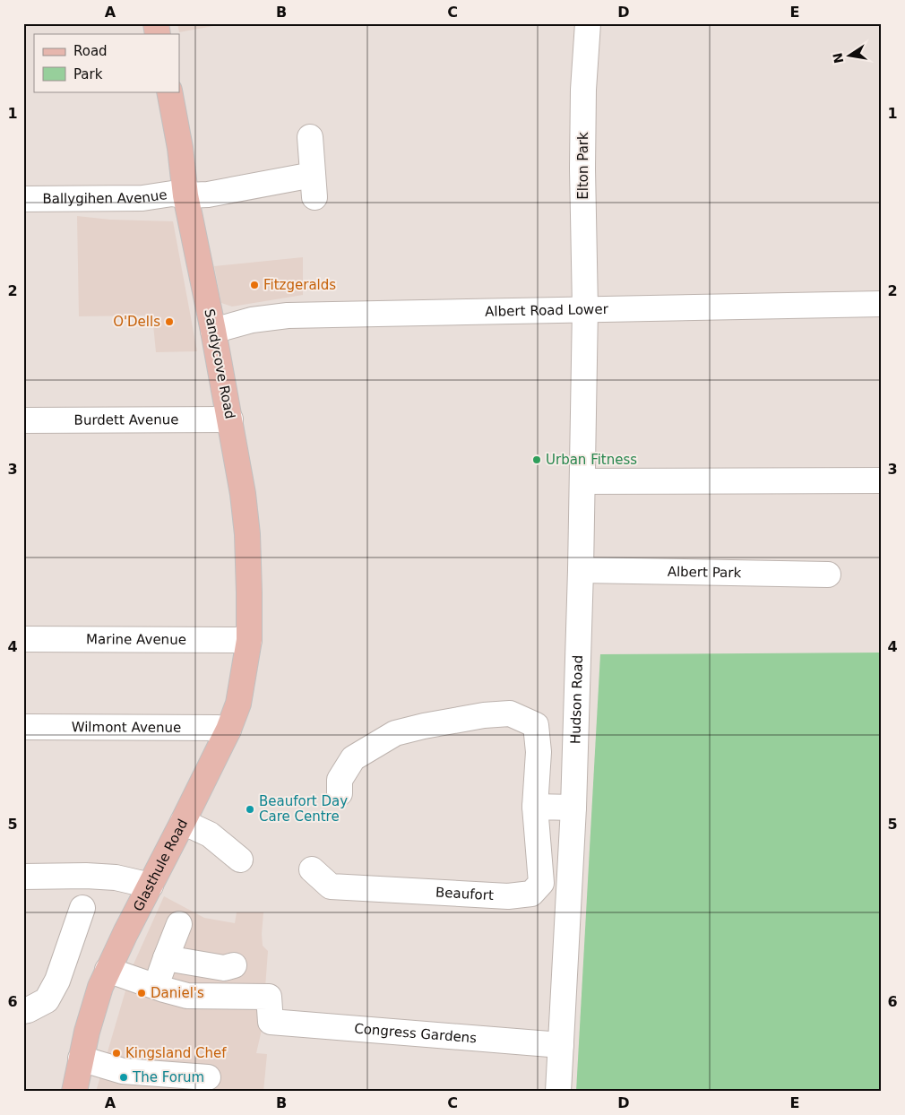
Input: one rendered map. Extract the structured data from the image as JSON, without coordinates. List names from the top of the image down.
{
  "streets": {
    "main road": ["Sandycove Road", "Glasthule Road"],
    "street": [
      "Elton Park",
      "Ballygihen Avenue",
      "Albert Road Lower",
      "Burdett Avenue",
      "Albert Park",
      "Marine Avenue",
      "Hudson Road",
      "Wilmont Avenue",
      "Beaufort",
      "Congress Gardens"
    ]
  },
  "crossings": [
    ["Elton Park", "Albert Road Lower"],
    ["Elton Park", "Hudson Road"],
    ["Ballygihen Avenue", "Sandycove Road"],
    ["Albert Road Lower", "Sandycove Road"],
    ["Albert Road Lower", "Hudson Road"],
    ["Sandycove Road", "Burdett Avenue"],
    ["Sandycove Road", "Marine Avenue"],
    ["Sandycove Road", "Glasthule Road"],
    ["Albert Park", "Hudson Road"],
    ["Marine Avenue", "Glasthule Road"],
    ["Hudson Road", "Congress Gardens"],
    ["Wilmont Avenue", "Glasthule Road"]
  ],
  "places": [
    "Fitzgeralds",
    "O'Dells",
    "Urban Fitness",
    "Beaufort Day Care Centre",
    "Daniel's",
    "Kingsland Chef",
    "The Forum"
  ],
  "legend": ["Road", "Park"],
  "north": "left",
  "grid": {
    "columns": [
      "A",
      "B",
      "C",
      "D",
      "E"
    ],
    "rows": [
      "1",
      "2",
      "3",
      "4",
      "5",
      "6"
    ]
  }
}
